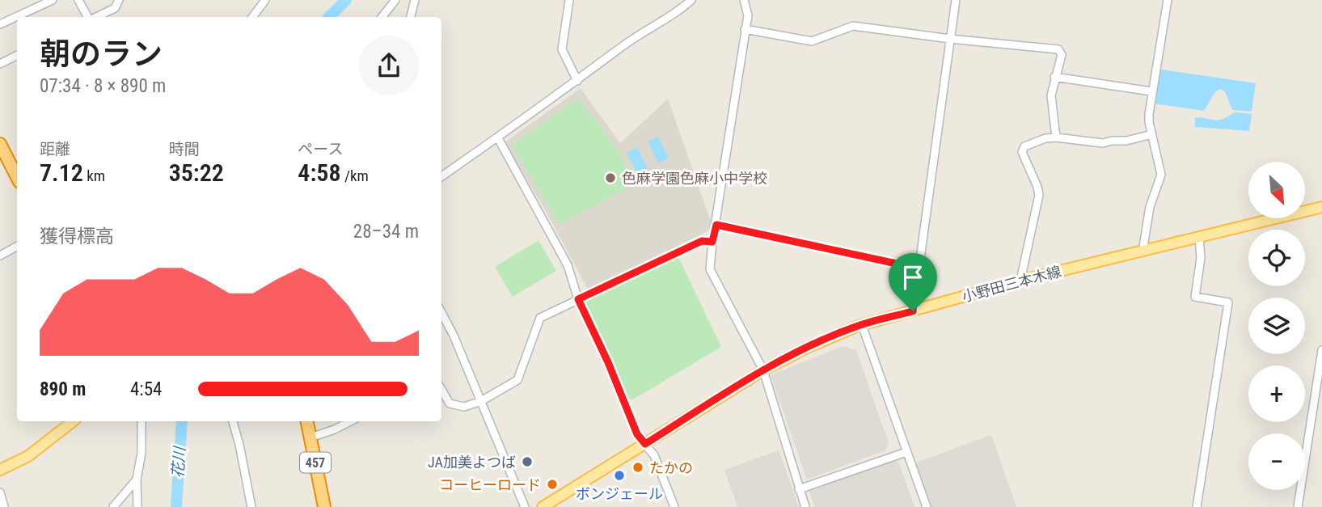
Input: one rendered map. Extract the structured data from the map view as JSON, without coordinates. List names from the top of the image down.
{
  "streets": {
    "highway": ["457"],
    "main road": ["小野田三本木線"]
  },
  "water": ["花川"],
  "places": [
    "色麻学園色麻小中学校",
    "JA加美よつば",
    "たかの",
    "ボンジェール",
    "コーヒーロード"
  ],
  "north": "bottom right",
  "page": {
    "heading": ["朝のラン", "07:34 · 8 × 890 m"],
    "stats": [
      ["距離", "7.12 km"],
      ["時間", "35:22"],
      ["ペース", "4:58 /km"]
    ],
    "map_buttons": ["+", "−"],
    "chart": ["獲得標高", "28–34 m"],
    "list": [
      {
        "name": "890 m",
        "note": "4:54"
      }
    ]
  }
}
